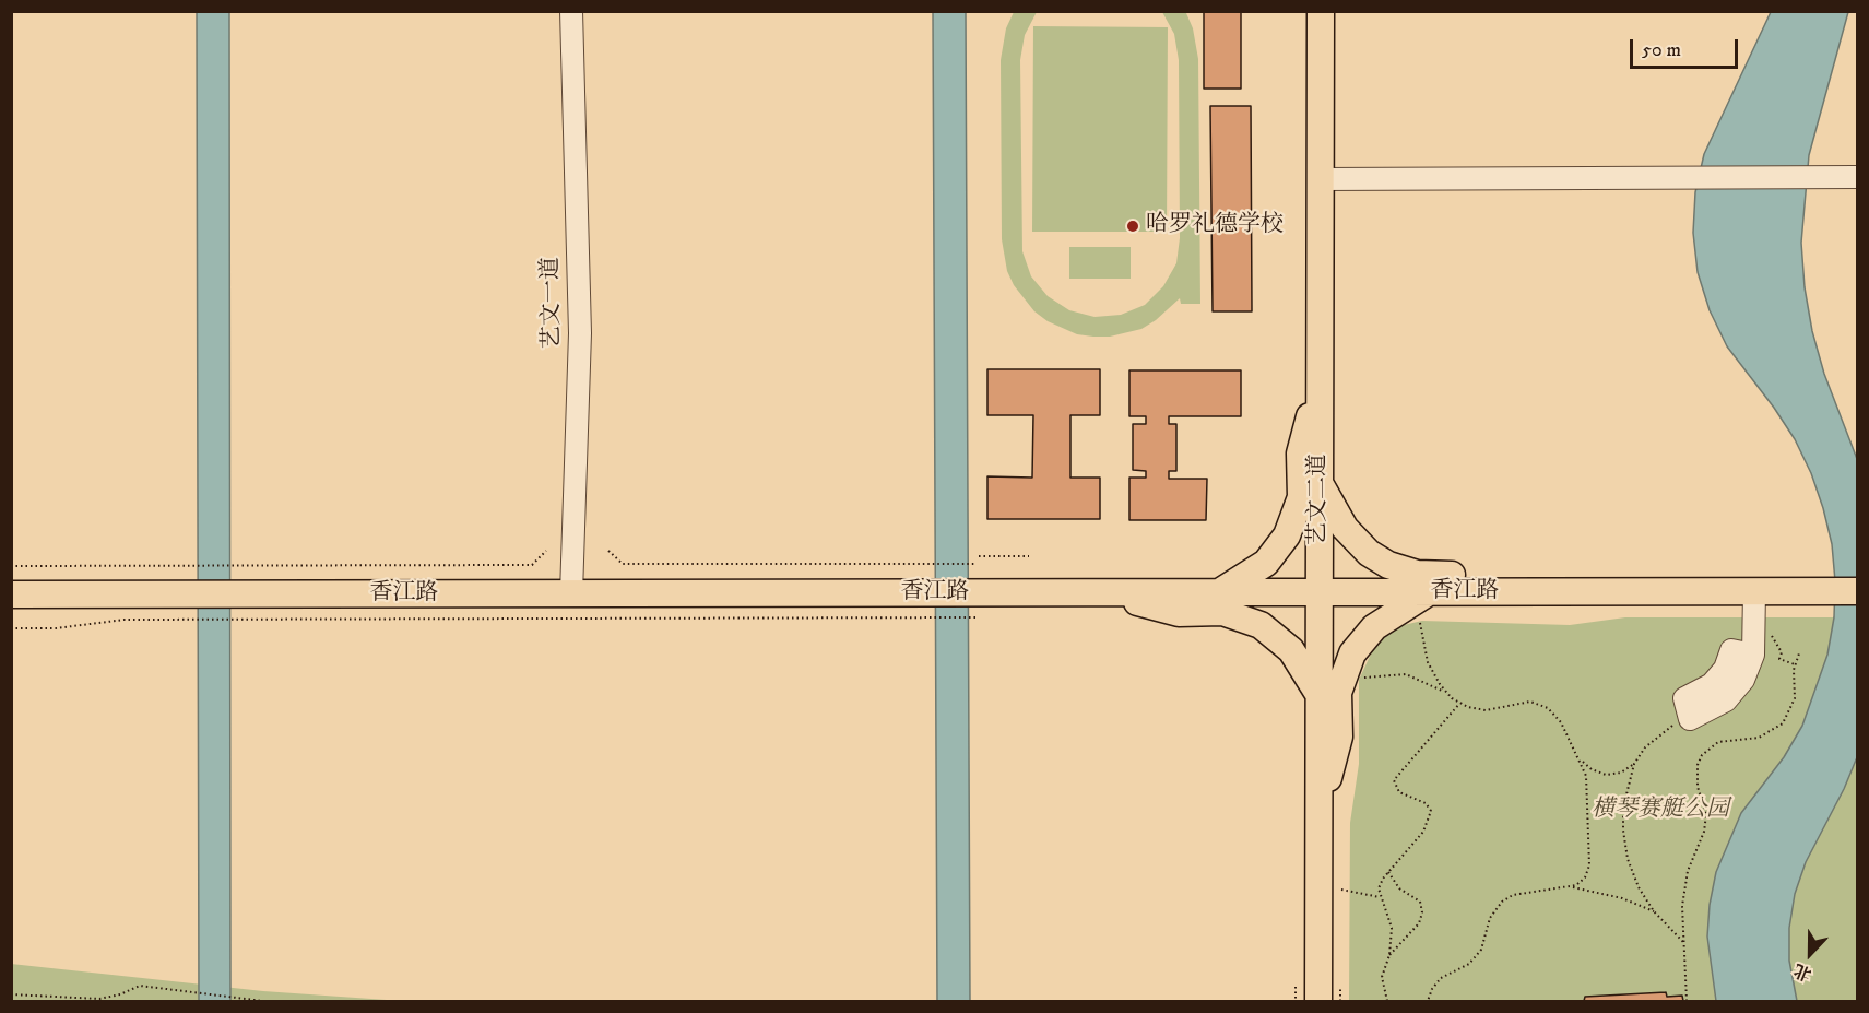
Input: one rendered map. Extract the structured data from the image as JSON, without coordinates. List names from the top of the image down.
{
  "streets": {
    "main road": ["艺文二道", "香江路"],
    "street": ["艺文一道"]
  },
  "crossings": [
    ["艺文一道", "香江路"],
    ["艺文二道", "香江路"]
  ],
  "parks": ["横琴赛艇公园"],
  "places": ["哈罗礼德学校"],
  "scale_bar": "50 m",
  "north": "bottom"
}
